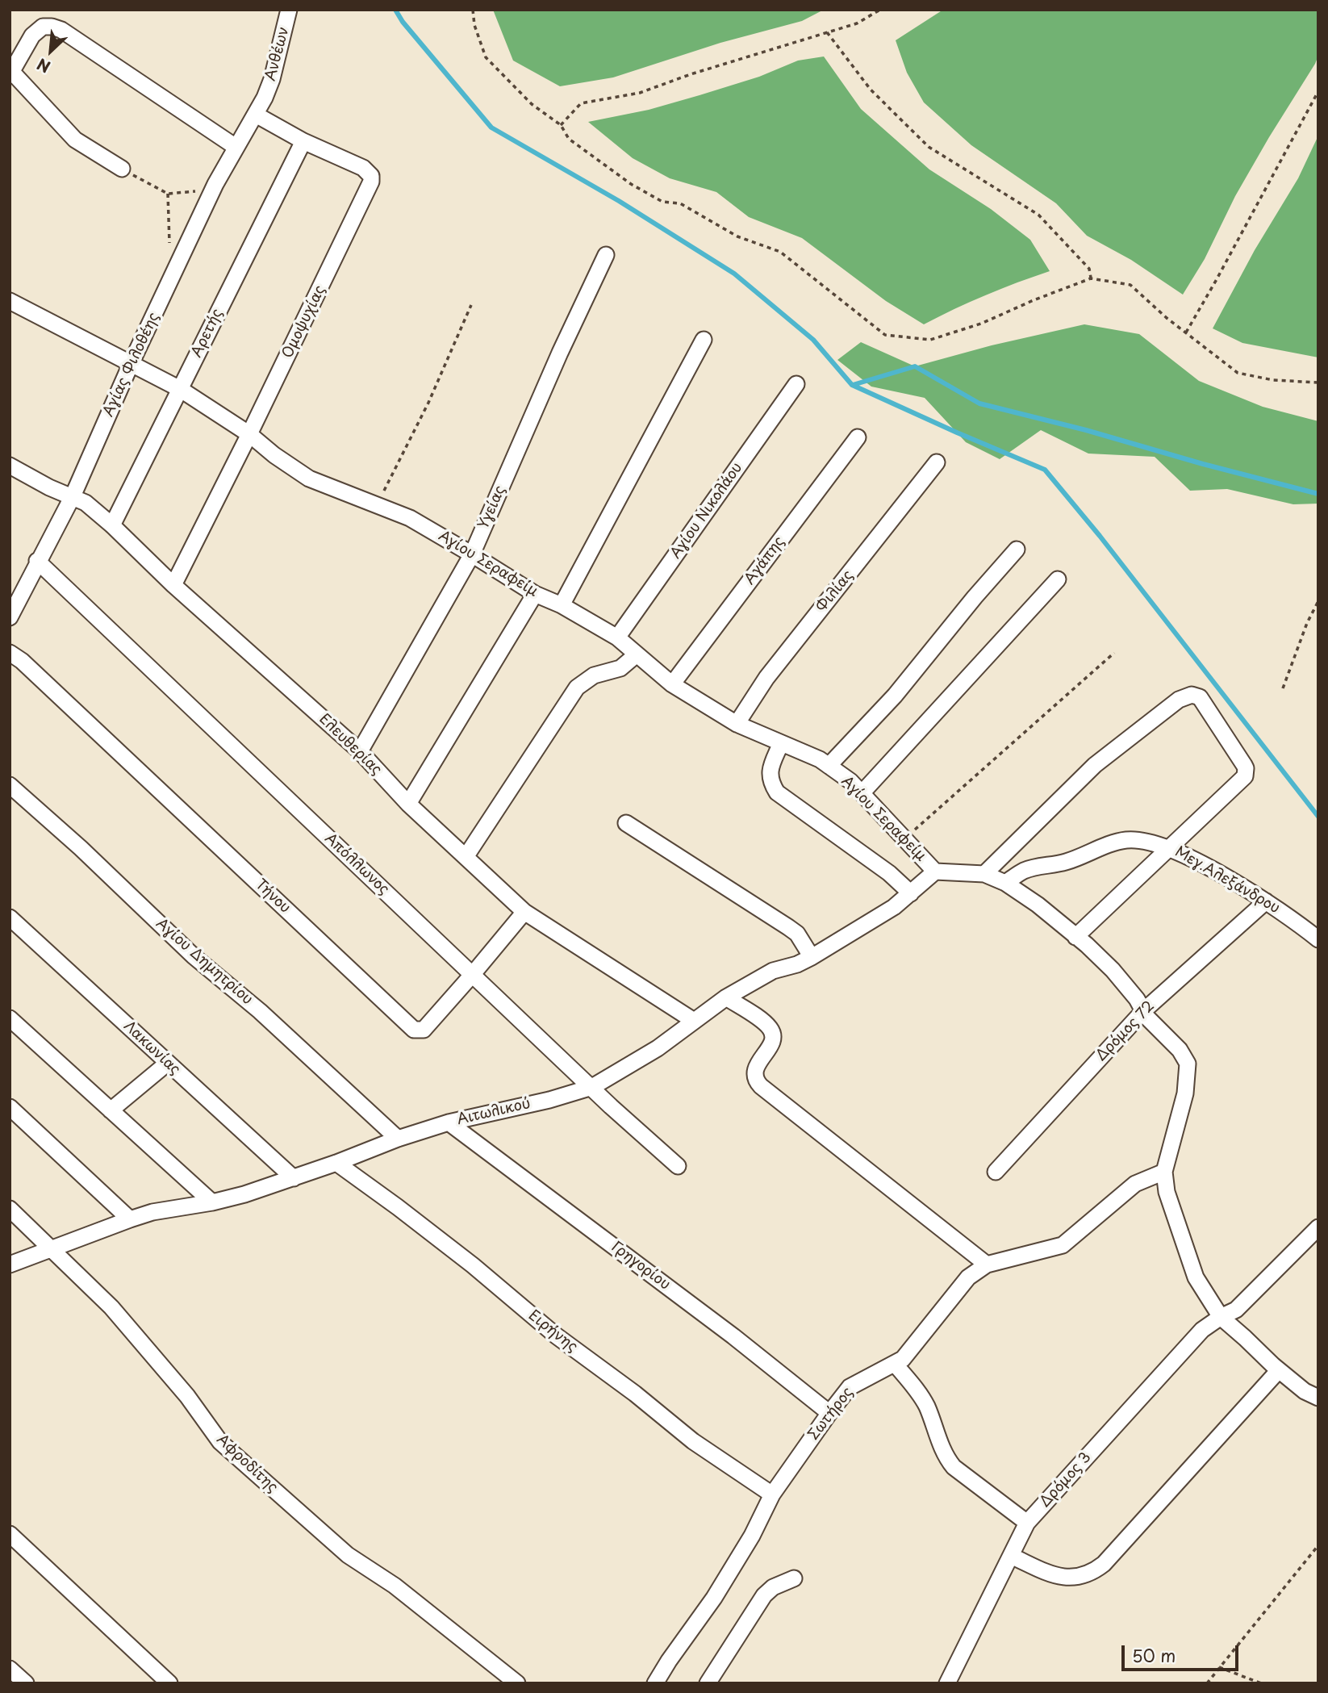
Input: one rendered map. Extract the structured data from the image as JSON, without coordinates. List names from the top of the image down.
{
  "streets": {
    "street": [
      "Ανθέων",
      "Ομοψυχίας",
      "Αρετής",
      "Αγίας Φιλοθέης",
      "Υγείας",
      "Αγίου Νικολάου",
      "Αγάπης",
      "Αγίου Σεραφείμ",
      "Φιλίας",
      "Ελευθερίας",
      "Απόλλωνος",
      "Μεγ.Αλεξάνδρου",
      "Τήνου",
      "Αγίου Δημητρίου",
      "Δρόμος 72",
      "Λακωνίας",
      "Αιτωλικού",
      "Γρηγορίου",
      "Ειρήνης",
      "Σωτήρος",
      "Αφροδίτης",
      "Δρόμος 3"
    ]
  },
  "crossings": [
    ["Ανθέων", "Ομοψυχίας"],
    ["Ανθέων", "Αγίας Φιλοθέης"],
    ["Ομοψυχίας", "Αρετής"],
    ["Ομοψυχίας", "Αγίας Φιλοθέης"],
    ["Ομοψυχίας", "Αγίου Σεραφείμ"],
    ["Ομοψυχίας", "Ελευθερίας"],
    ["Αρετής", "Αγίου Σεραφείμ"],
    ["Αρετής", "Ελευθερίας"],
    ["Αγίας Φιλοθέης", "Αγίου Σεραφείμ"],
    ["Αγίας Φιλοθέης", "Ελευθερίας"],
    ["Αγίας Φιλοθέης", "Απόλλωνος"],
    ["Υγείας", "Αγίου Σεραφείμ"],
    ["Υγείας", "Ελευθερίας"],
    ["Αγίου Νικολάου", "Αγίου Σεραφείμ"],
    ["Αγάπης", "Αγίου Σεραφείμ"],
    ["Αγίου Σεραφείμ", "Φιλίας"],
    ["Αγίου Σεραφείμ", "Αιτωλικού"],
    ["Ελευθερίας", "Τήνου"],
    ["Ελευθερίας", "Αιτωλικού"],
    ["Απόλλωνος", "Τήνου"],
    ["Απόλλωνος", "Αιτωλικού"],
    ["Μεγ.Αλεξάνδρου", "Δρόμος 72"],
    ["Αγίου Δημητρίου", "Αιτωλικού"],
    ["Λακωνίας", "Αιτωλικού"],
    ["Αιτωλικού", "Γρηγορίου"],
    ["Αιτωλικού", "Ειρήνης"],
    ["Αιτωλικού", "Αφροδίτης"],
    ["Γρηγορίου", "Σωτήρος"],
    ["Ειρήνης", "Σωτήρος"]
  ],
  "scale_bar": "50 m",
  "north": "bottom left"
}
